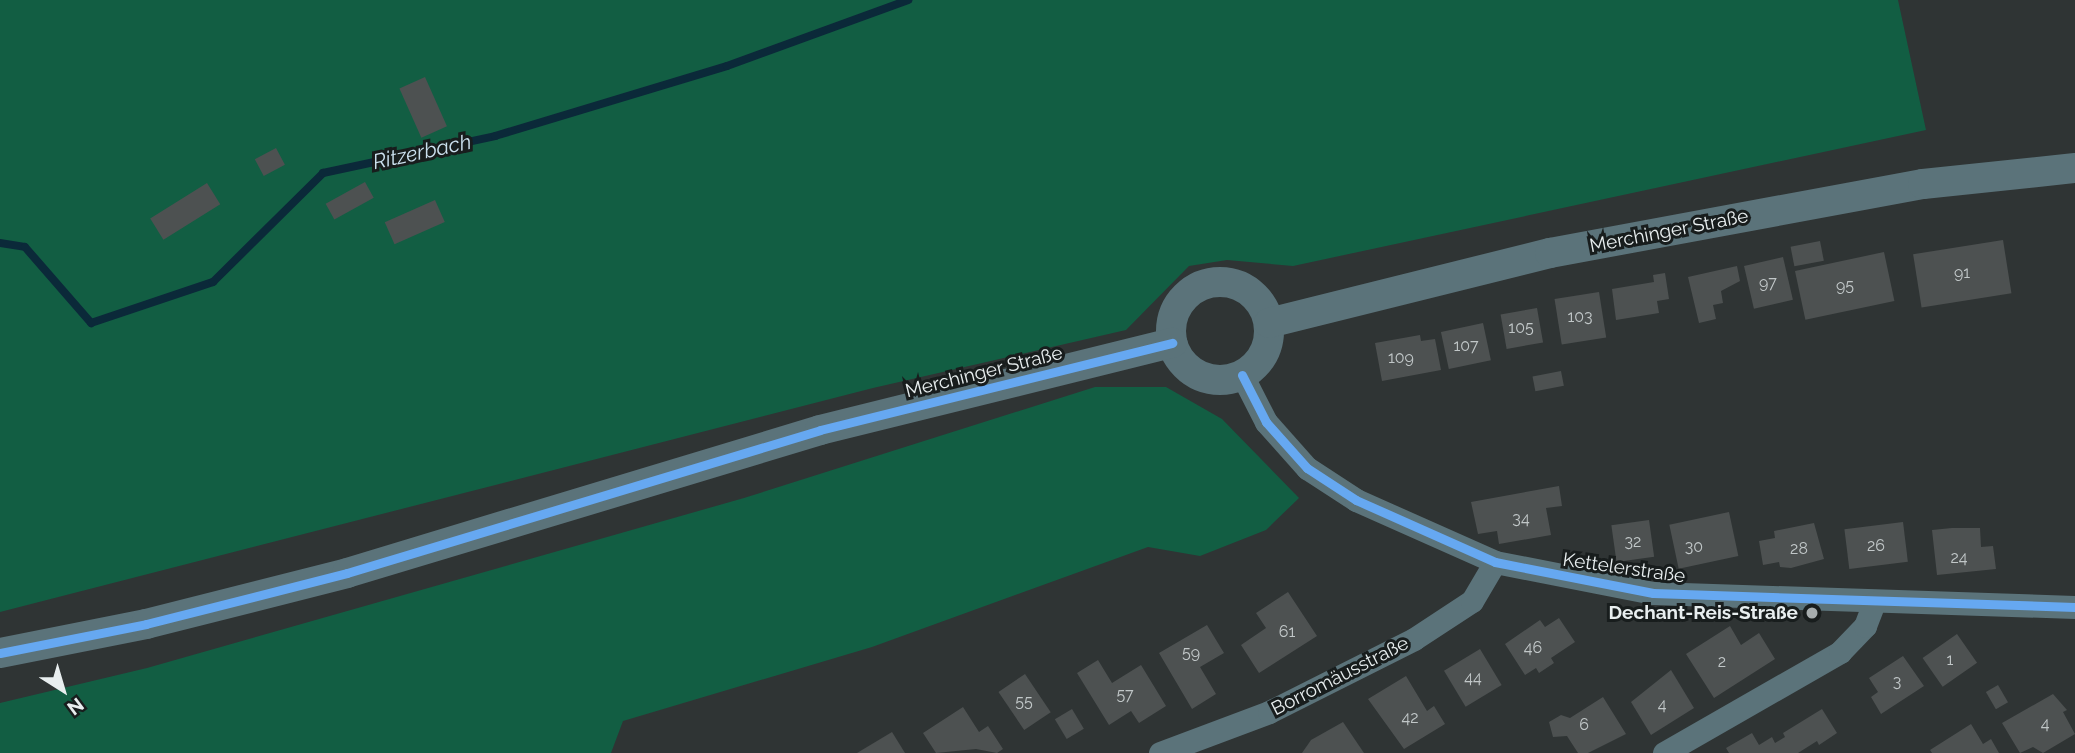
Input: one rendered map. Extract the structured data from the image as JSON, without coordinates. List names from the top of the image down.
{
  "streets": {
    "street": ["Merchinger Straße", "Kettelerstraße", "Borromäusstraße"]
  },
  "crossings": [
    ["Merchinger Straße", "Kettelerstraße"],
    ["Kettelerstraße", "Borromäusstraße"]
  ],
  "water": ["Ritzerbach"],
  "places": ["Dechant-Reis-Straße"],
  "house_numbers": [
    "91",
    "97",
    "95",
    "103",
    "105",
    "107",
    "109",
    "34",
    "32",
    "26",
    "30",
    "28",
    "24",
    "61",
    "46",
    "59",
    "1",
    "2",
    "44",
    "3",
    "57",
    "55",
    "4",
    "42",
    "4",
    "6"
  ],
  "north": "bottom right"
}
